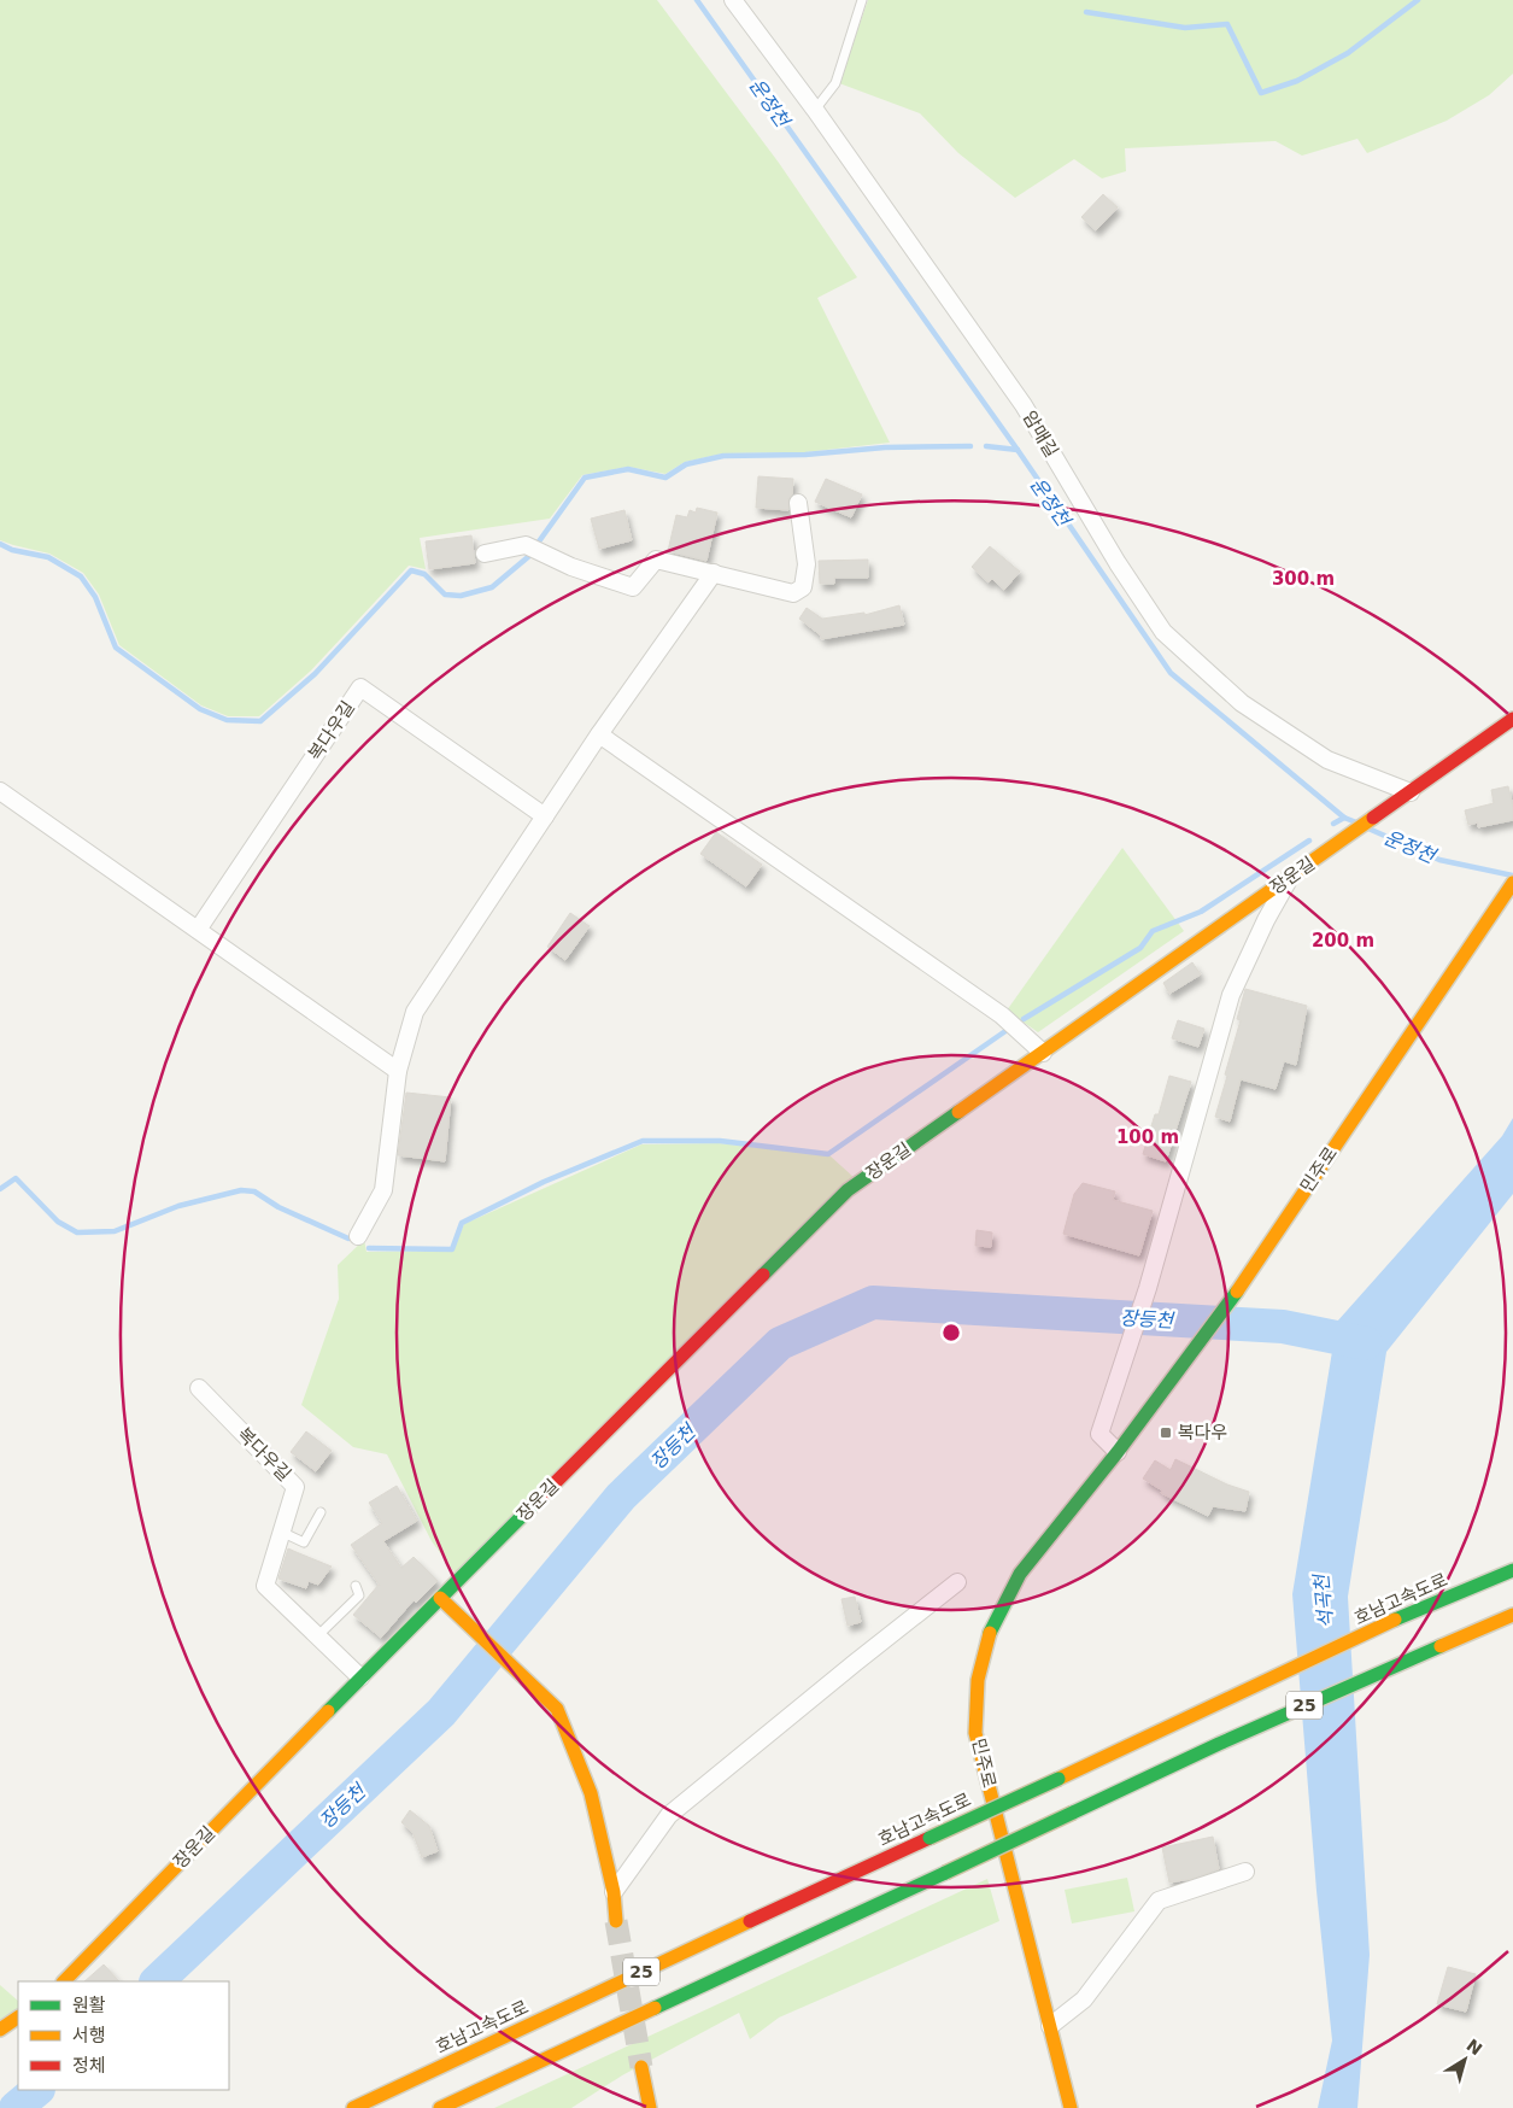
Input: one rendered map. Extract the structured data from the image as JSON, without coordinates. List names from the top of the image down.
{
  "streets": {
    "main road": [
      "장운길",
      "민주로",
      "호남고속도로",
      "25"
    ],
    "street": ["암매길", "복다우길"]
  },
  "crossings": [
    ["암매길", "장운길"],
    ["복다우길", "장운길"]
  ],
  "water": ["운정천", "장등천", "석곡천"],
  "places": {
    "transit": ["복다우"]
  },
  "legend": ["원활", "서행", "정체"],
  "north": "top right",
  "rings": ["300 m", "200 m", "100 m"]
}
